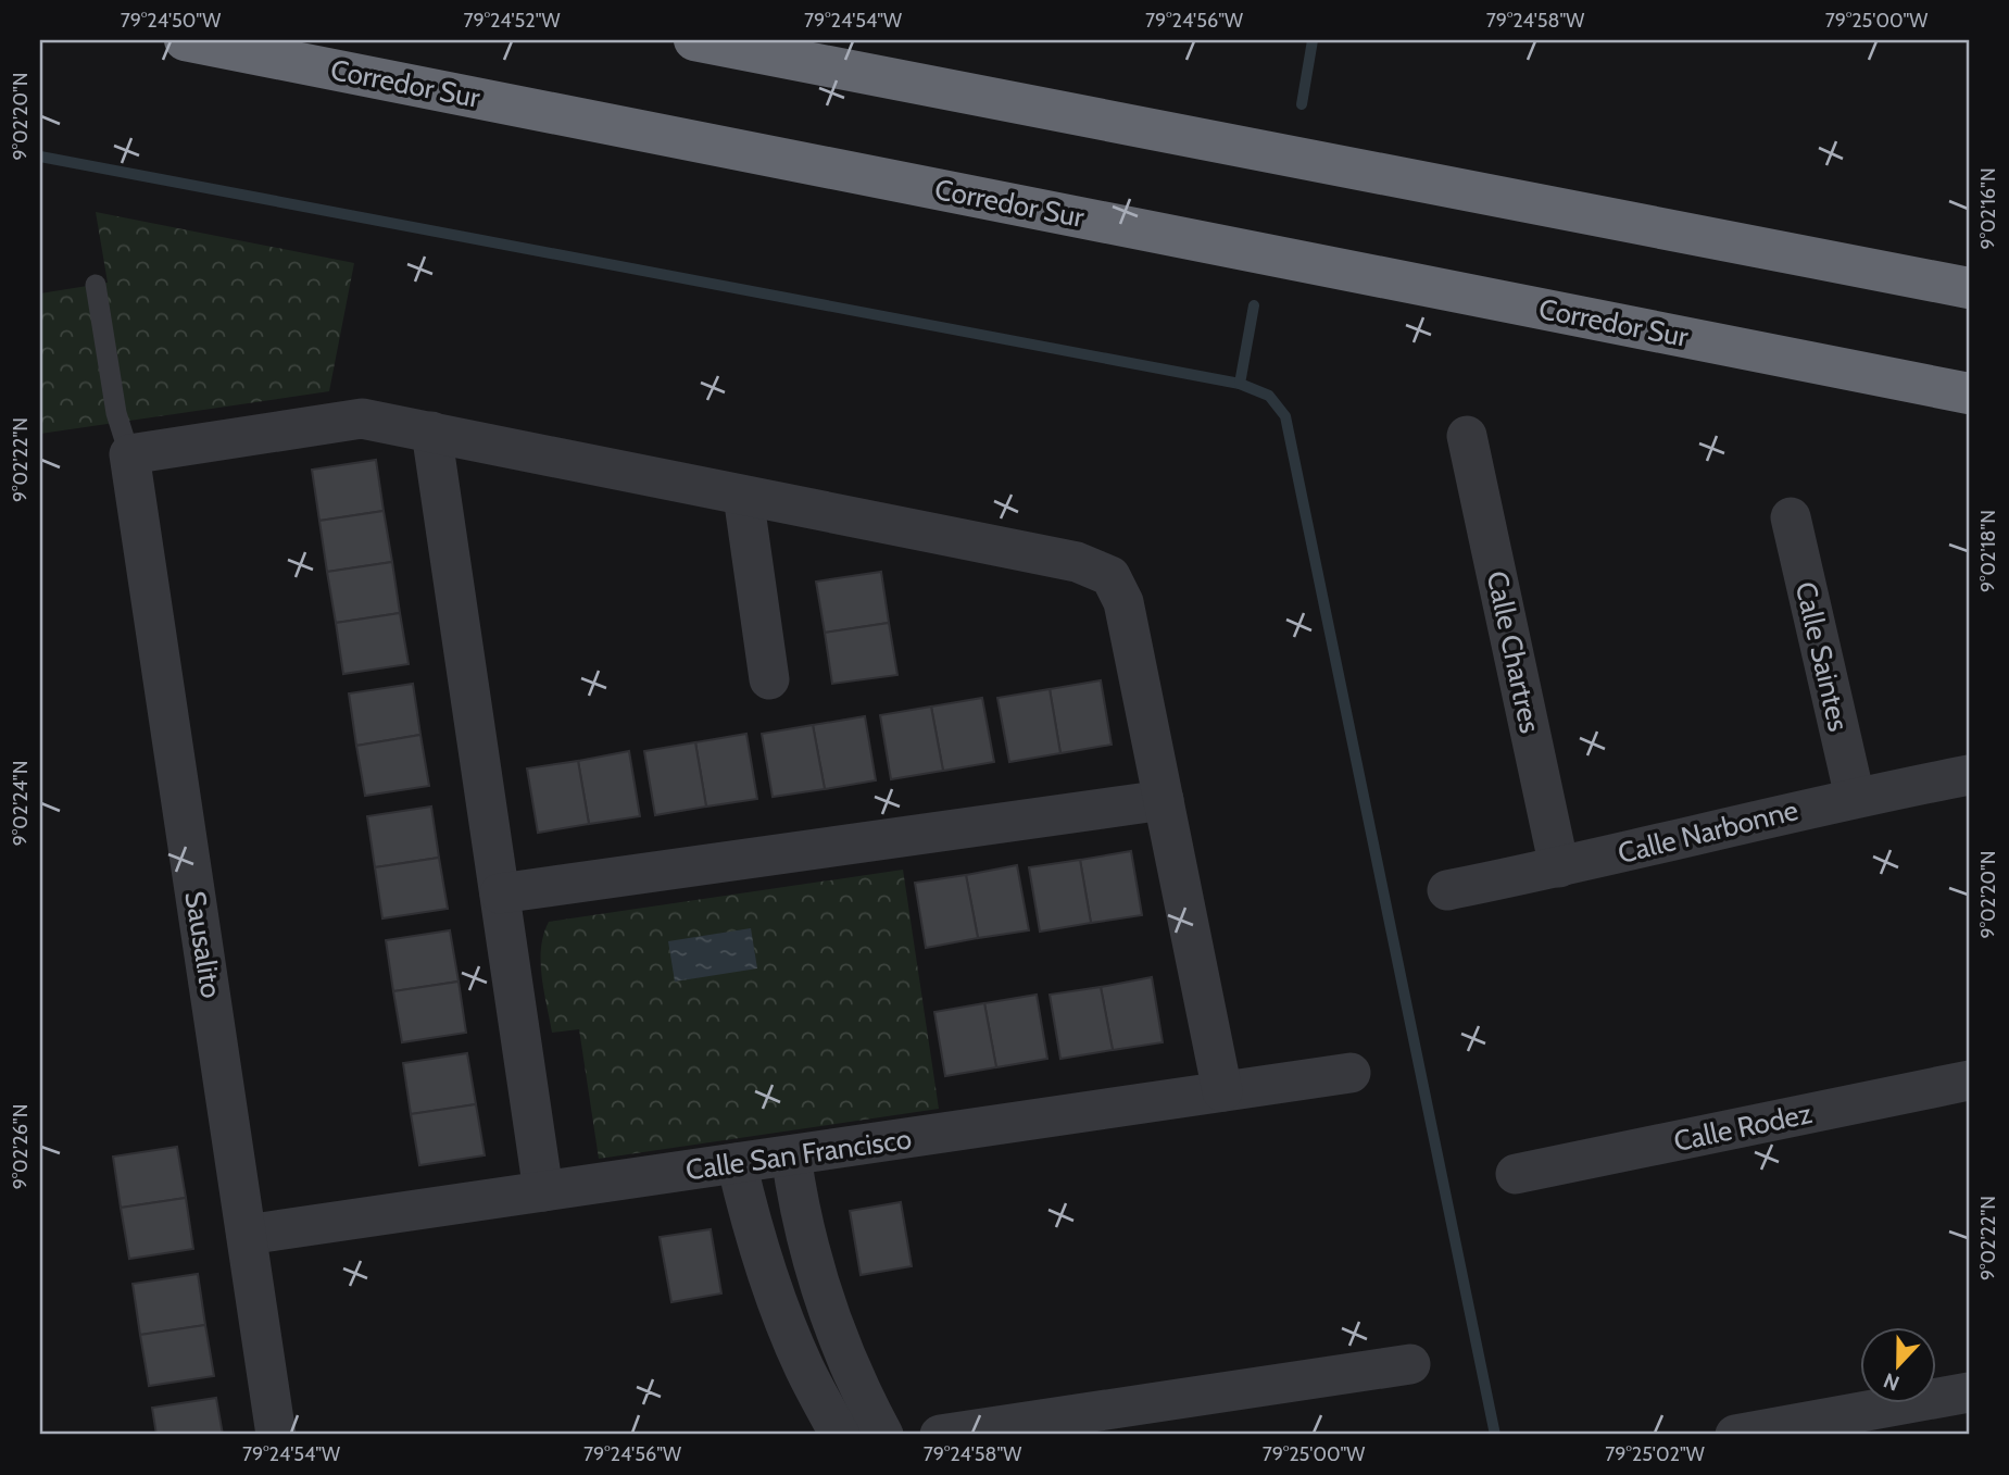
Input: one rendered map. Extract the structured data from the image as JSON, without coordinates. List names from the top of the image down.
{
  "streets": {
    "highway": ["Corredor Sur"],
    "street": [
      "Calle Chartres",
      "Calle Saintes",
      "Calle Narbonne",
      "Sausalito",
      "Calle Rodez",
      "Calle San Francisco"
    ]
  },
  "crossings": [
    ["Calle Chartres", "Calle Narbonne"],
    ["Calle Saintes", "Calle Narbonne"],
    ["Sausalito", "Calle San Francisco"]
  ],
  "north": "bottom",
  "coordinates": [
    "79°24'50\"W",
    "79°24'52\"W",
    "79°24'54\"W",
    "79°24'56\"W",
    "79°24'58\"W",
    "79°25'00\"W",
    "9°02'20\"N",
    "9°02'16\"N",
    "9°02'22\"N",
    "9°02'18\"N",
    "9°02'24\"N",
    "9°02'26\"N",
    "79°25'02\"W"
  ]
}
